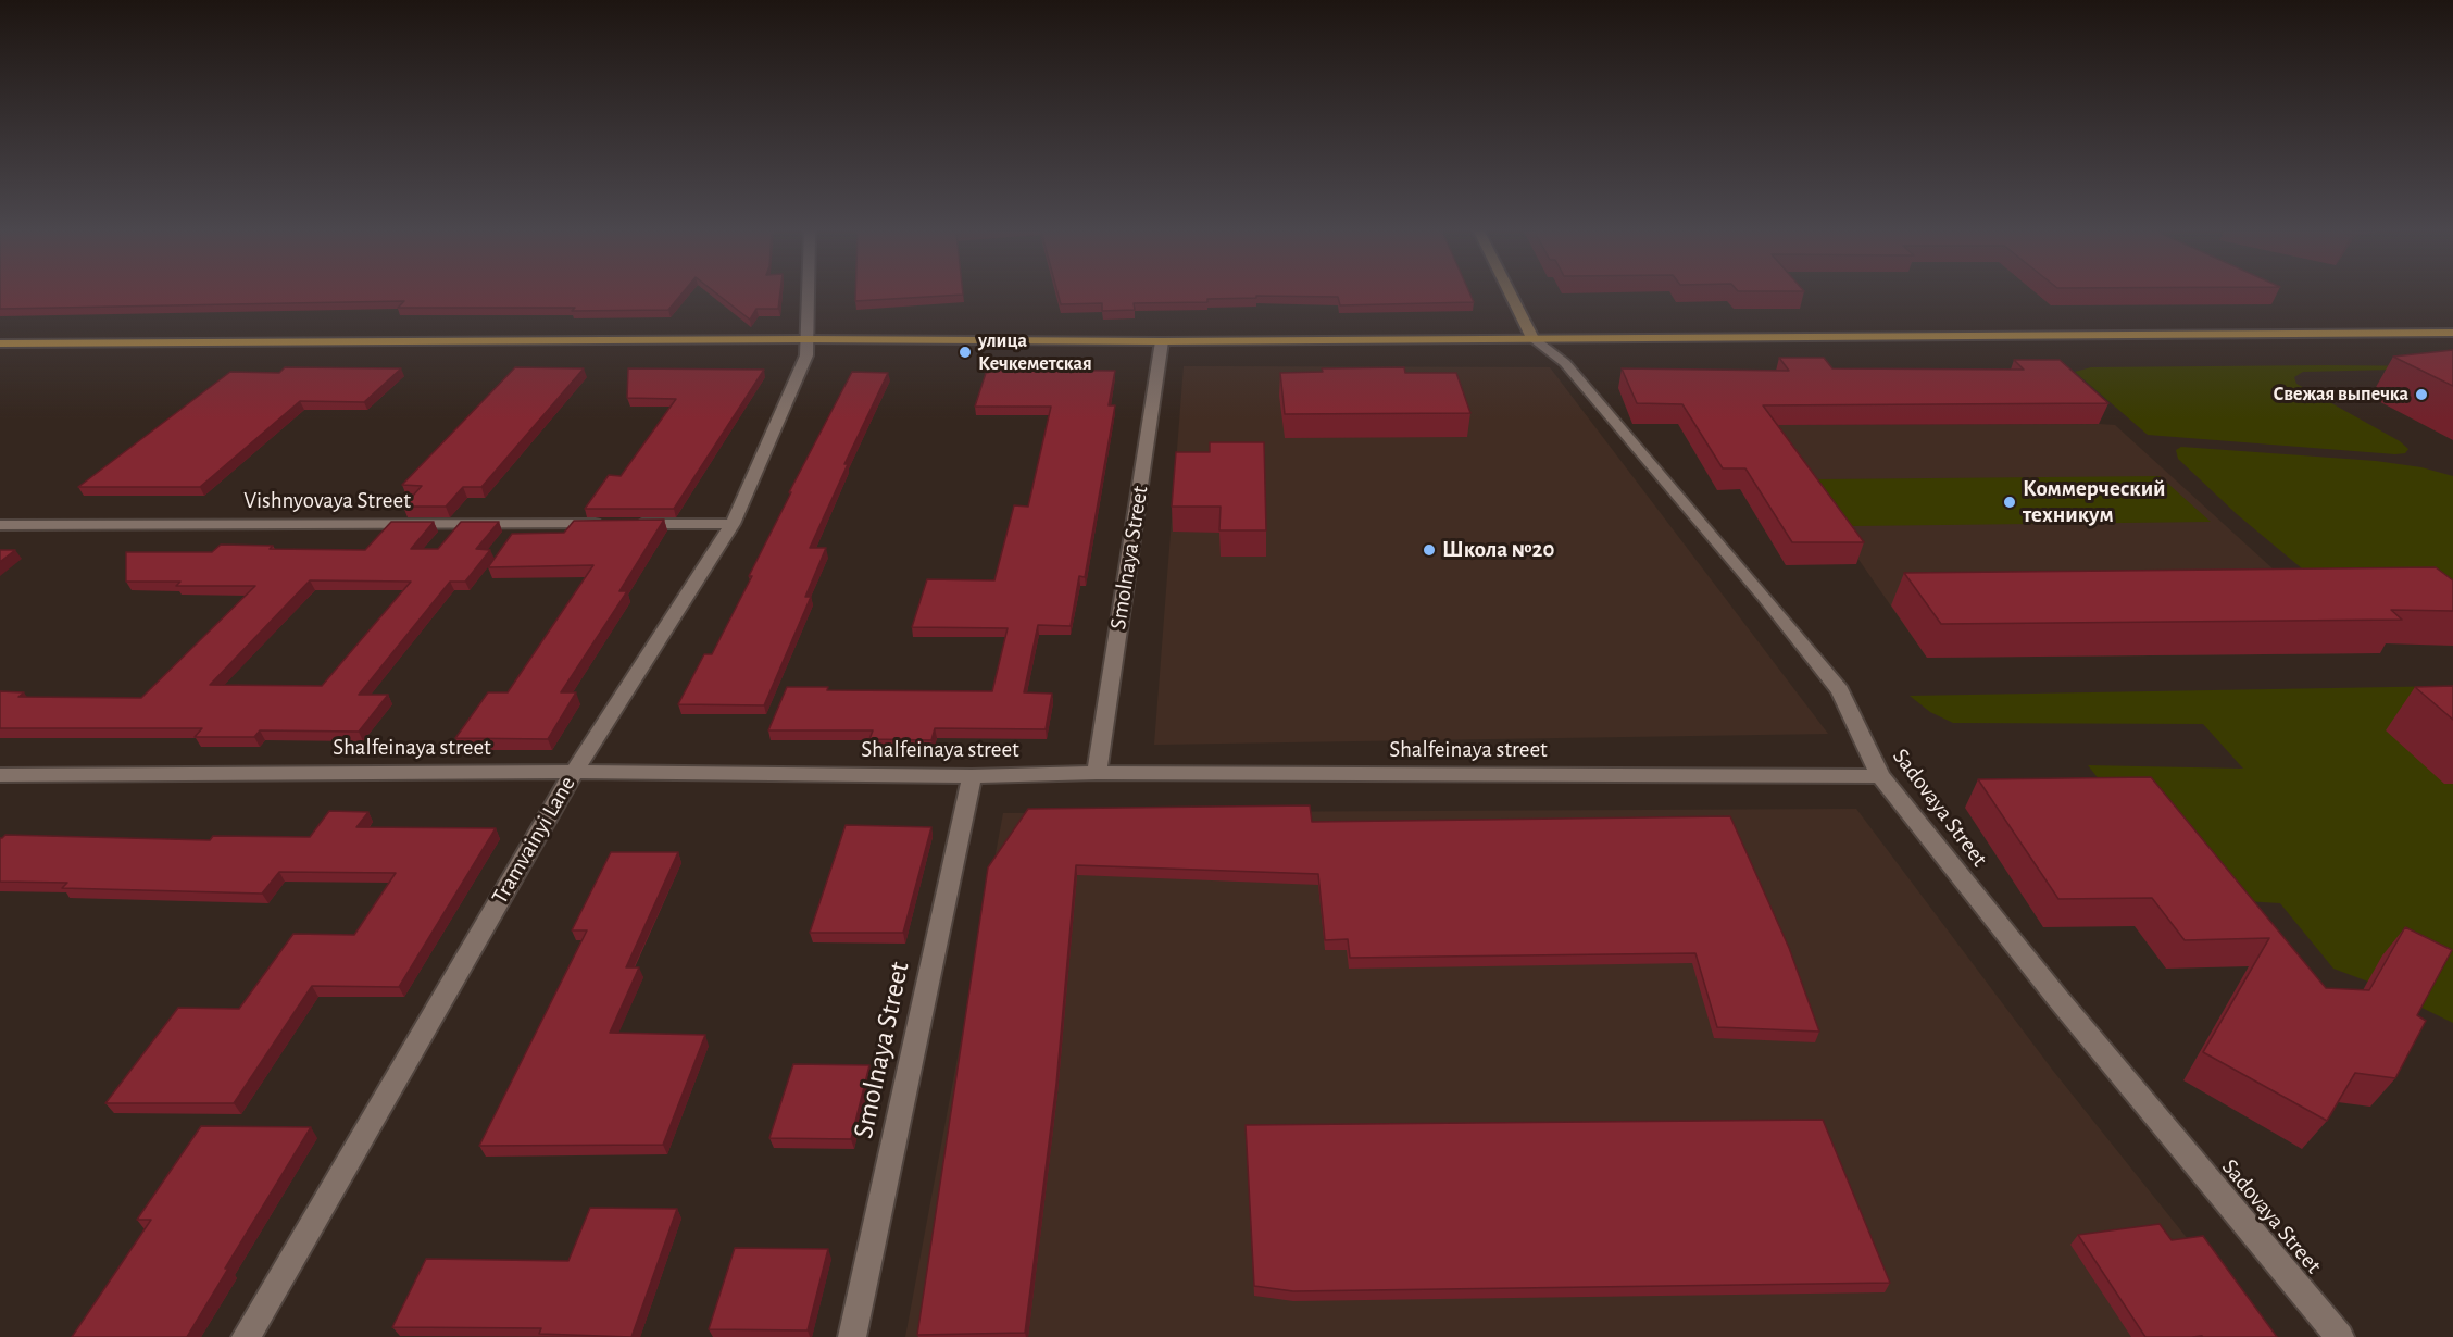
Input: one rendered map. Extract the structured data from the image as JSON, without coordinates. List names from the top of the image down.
{
  "streets": {
    "main road": ["Sadovaya Street"],
    "street": [
      "Vishnyovaya Street",
      "Smolnaya Street",
      "Shalfeinaya street",
      "Tramvainyi Lane"
    ]
  },
  "crossings": [
    ["Vishnyovaya Street", "Tramvainyi Lane"],
    ["Smolnaya Street", "Shalfeinaya street"],
    ["Shalfeinaya street", "Sadovaya Street"],
    ["Shalfeinaya street", "Tramvainyi Lane"]
  ],
  "places": [
    "улица Кечкеметская",
    "Свежая выпечка",
    "Коммерческий техникум",
    "Школа №20"
  ]
}
